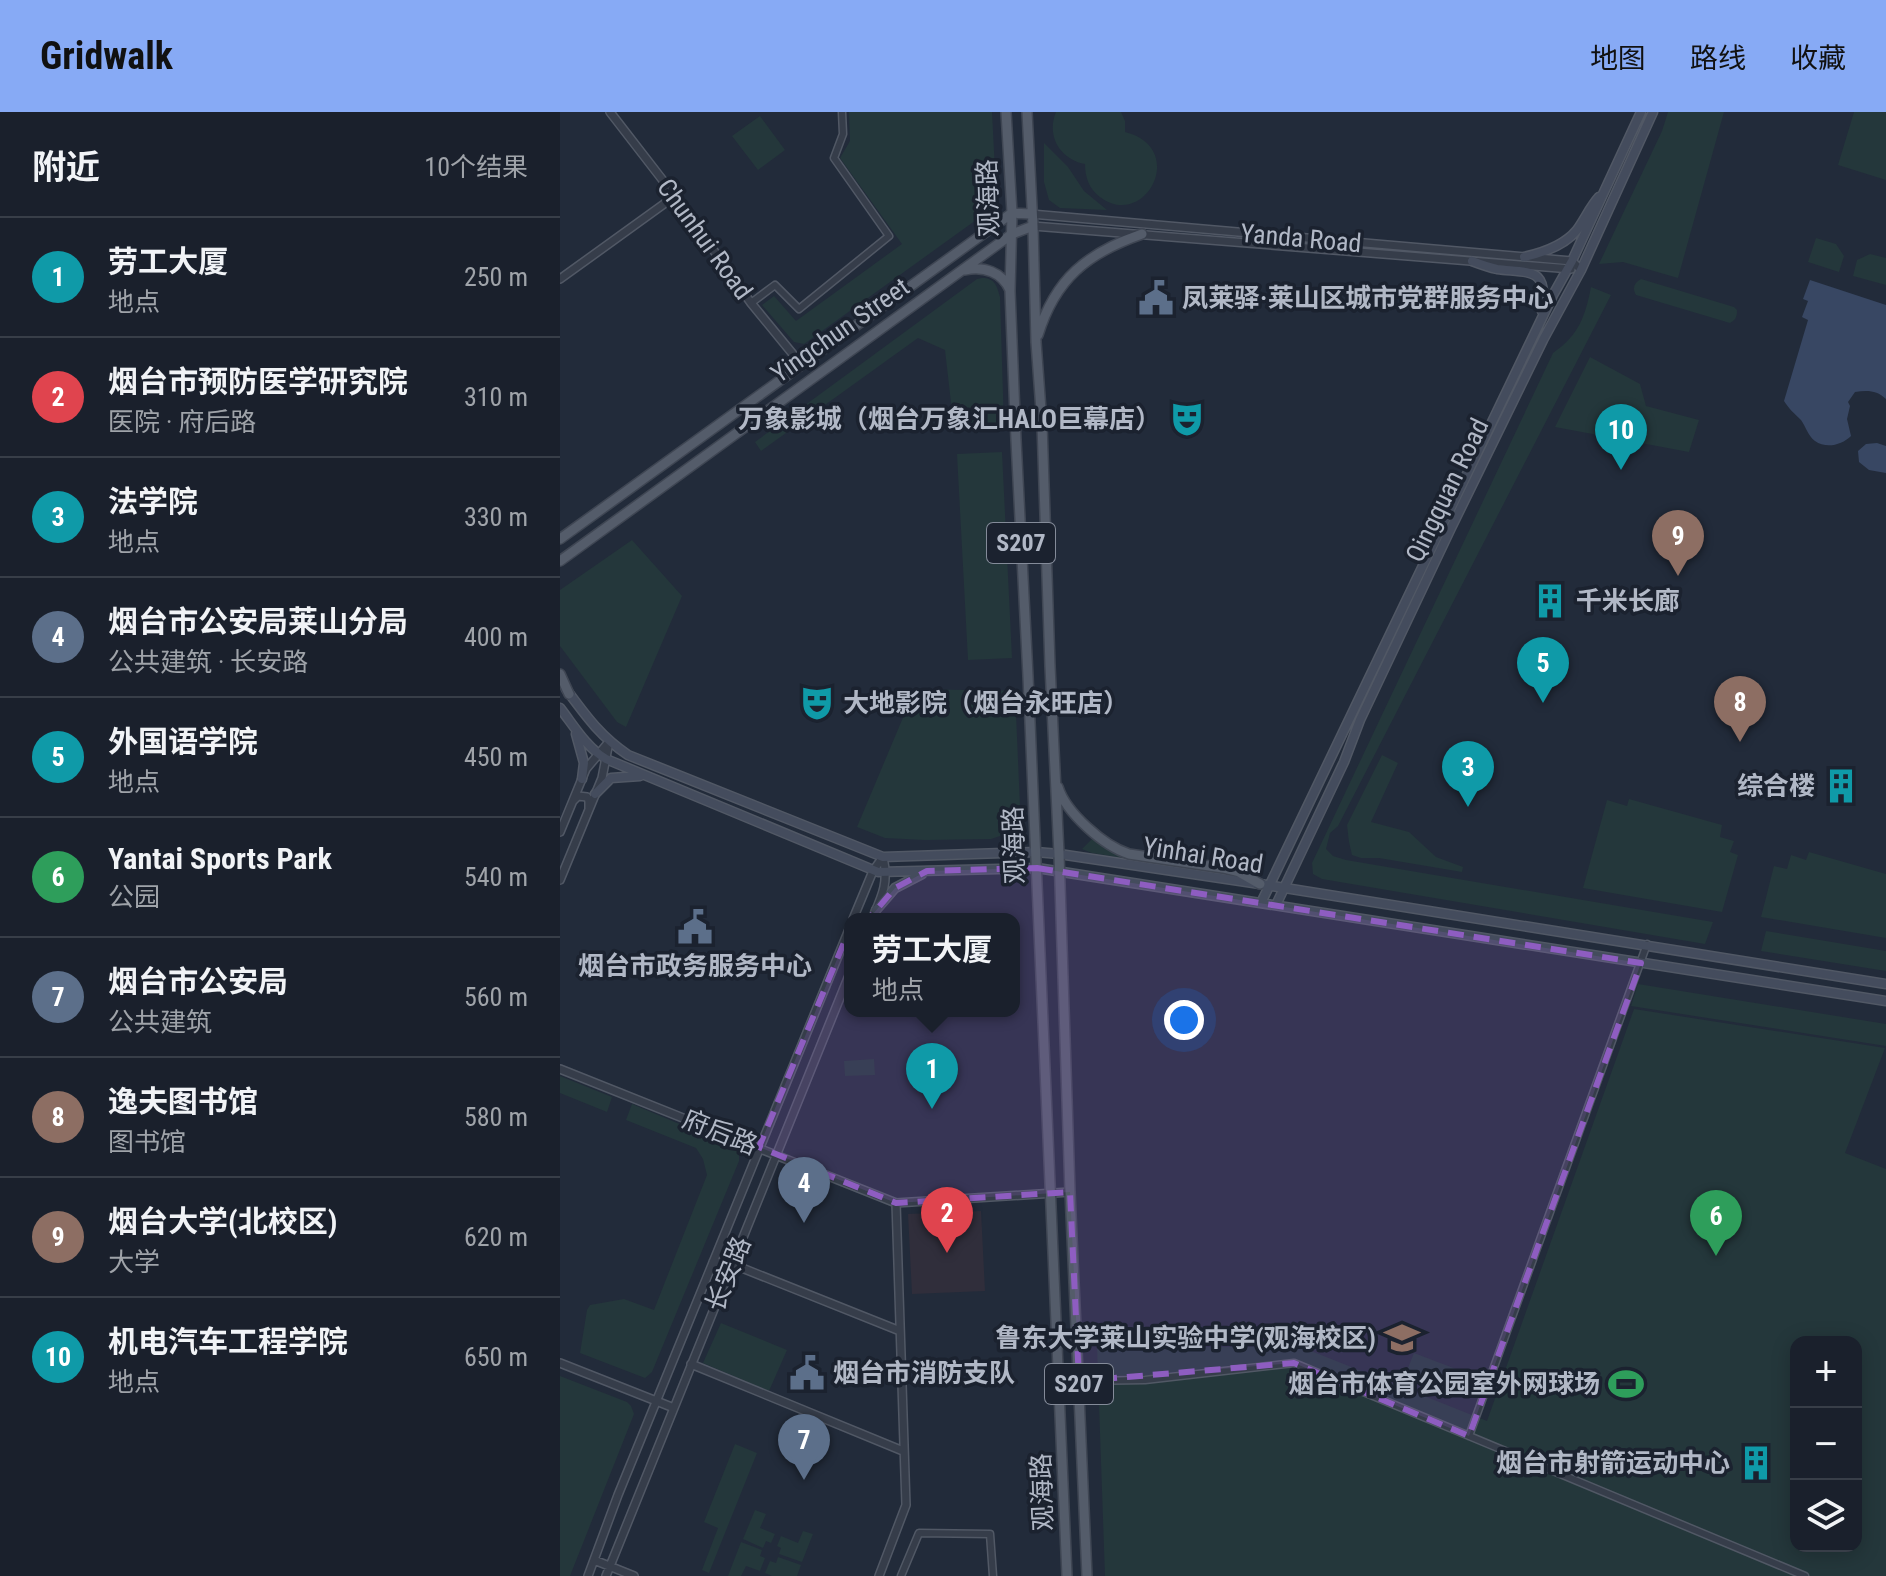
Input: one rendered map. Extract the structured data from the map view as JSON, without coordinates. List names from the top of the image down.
{
  "streets": {
    "main road": [
      "观海路",
      "Yingchun Street",
      "Qingquan Road",
      "S207",
      "Yinhai Road"
    ],
    "street": [
      "Yanda Road",
      "Chunhui Road",
      "府后路",
      "长安路"
    ]
  },
  "crossings": [
    ["观海路", "Yanda Road"],
    ["观海路", "Yingchun Street"],
    ["观海路", "Yinhai Road"],
    ["观海路", "府后路"],
    ["Yanda Road", "Yingchun Street"],
    ["Yanda Road", "Qingquan Road"],
    ["Chunhui Road", "Yingchun Street"],
    ["Qingquan Road", "Yinhai Road"],
    ["府后路", "长安路"]
  ],
  "places": {
    "public building": ["凤莱驿·莱山区城市党群服务中心", "烟台市政务服务中心", "烟台市消防支队"],
    "theatre": ["万象影城（烟台万象汇HALO巨幕店）", "大地影院（烟台永旺店）"],
    "building": ["千米长廊", "综合楼", "烟台市射箭运动中心"],
    "school or university": ["鲁东大学莱山实验中学(观海校区)"],
    "sports": ["烟台市体育公园室外网球场"]
  },
  "page": {
    "header": "Gridwalk",
    "nav": ["地图", "路线", "收藏"],
    "heading": ["附近", "10个结果"],
    "list": [
      {
        "mark": "1",
        "name": "劳工大厦",
        "note": "地点",
        "value": "250 m"
      },
      {
        "mark": "2",
        "name": "烟台市预防医学研究院",
        "note": "医院 · 府后路",
        "value": "310 m"
      },
      {
        "mark": "3",
        "name": "法学院",
        "note": "地点",
        "value": "330 m"
      },
      {
        "mark": "4",
        "name": "烟台市公安局莱山分局",
        "note": "公共建筑 · 长安路",
        "value": "400 m"
      },
      {
        "mark": "5",
        "name": "外国语学院",
        "note": "地点",
        "value": "450 m"
      },
      {
        "mark": "6",
        "name": "Yantai Sports Park",
        "note": "公园",
        "value": "540 m"
      },
      {
        "mark": "7",
        "name": "烟台市公安局",
        "note": "公共建筑",
        "value": "560 m"
      },
      {
        "mark": "8",
        "name": "逸夫图书馆",
        "note": "图书馆",
        "value": "580 m"
      },
      {
        "mark": "9",
        "name": "烟台大学(北校区)",
        "note": "大学",
        "value": "620 m"
      },
      {
        "mark": "10",
        "name": "机电汽车工程学院",
        "note": "地点",
        "value": "650 m"
      }
    ],
    "pins": [
      "10",
      "9",
      "5",
      "8",
      "3",
      "1",
      "4",
      "2",
      "6",
      "7"
    ],
    "popup": ["劳工大厦", "地点"],
    "map_buttons": ["+", "−"]
  }
}
